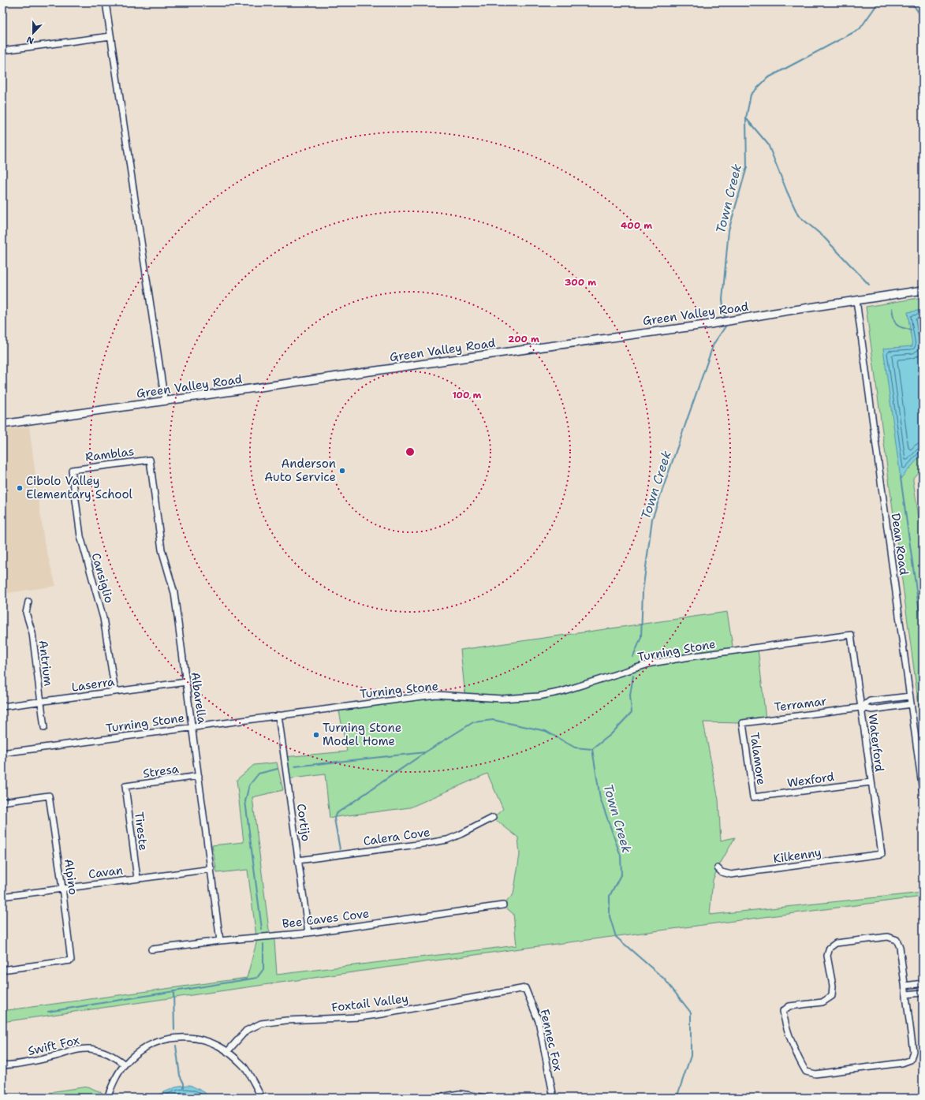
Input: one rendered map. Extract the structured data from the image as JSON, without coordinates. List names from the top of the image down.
{
  "streets": {
    "street": [
      "Green Valley Road",
      "Ramblas",
      "Dean Road",
      "Cansiglio",
      "Turning Stone",
      "Antrium",
      "Laserra",
      "Albarella",
      "Terramar",
      "Waterford",
      "Talamore",
      "Stresa",
      "Wexford",
      "Cortijo",
      "Tireste",
      "Calera Cove",
      "Kilkenny",
      "Cavan",
      "Alpino",
      "Bee Caves Cove",
      "Foxtail Valley",
      "Fennec Fox",
      "Swift Fox"
    ]
  },
  "crossings": [
    ["Green Valley Road", "Dean Road"],
    ["Ramblas", "Cansiglio"],
    ["Ramblas", "Albarella"],
    ["Dean Road", "Terramar"],
    ["Cansiglio", "Laserra"],
    ["Turning Stone", "Albarella"],
    ["Turning Stone", "Waterford"],
    ["Turning Stone", "Cortijo"],
    ["Antrium", "Laserra"],
    ["Laserra", "Albarella"],
    ["Albarella", "Stresa"],
    ["Albarella", "Cavan"],
    ["Albarella", "Bee Caves Cove"],
    ["Terramar", "Waterford"],
    ["Terramar", "Talamore"],
    ["Waterford", "Wexford"],
    ["Waterford", "Kilkenny"],
    ["Talamore", "Wexford"],
    ["Stresa", "Tireste"],
    ["Cortijo", "Calera Cove"],
    ["Cortijo", "Bee Caves Cove"],
    ["Tireste", "Cavan"],
    ["Cavan", "Alpino"],
    ["Foxtail Valley", "Fennec Fox"]
  ],
  "water": ["Town Creek"],
  "places": ["Anderson Auto Service", "Cibolo Valley Elementary School", "Turning Stone Model Home"],
  "north": "bottom",
  "rings": [
    "400 m",
    "300 m",
    "200 m",
    "100 m"
  ]
}
